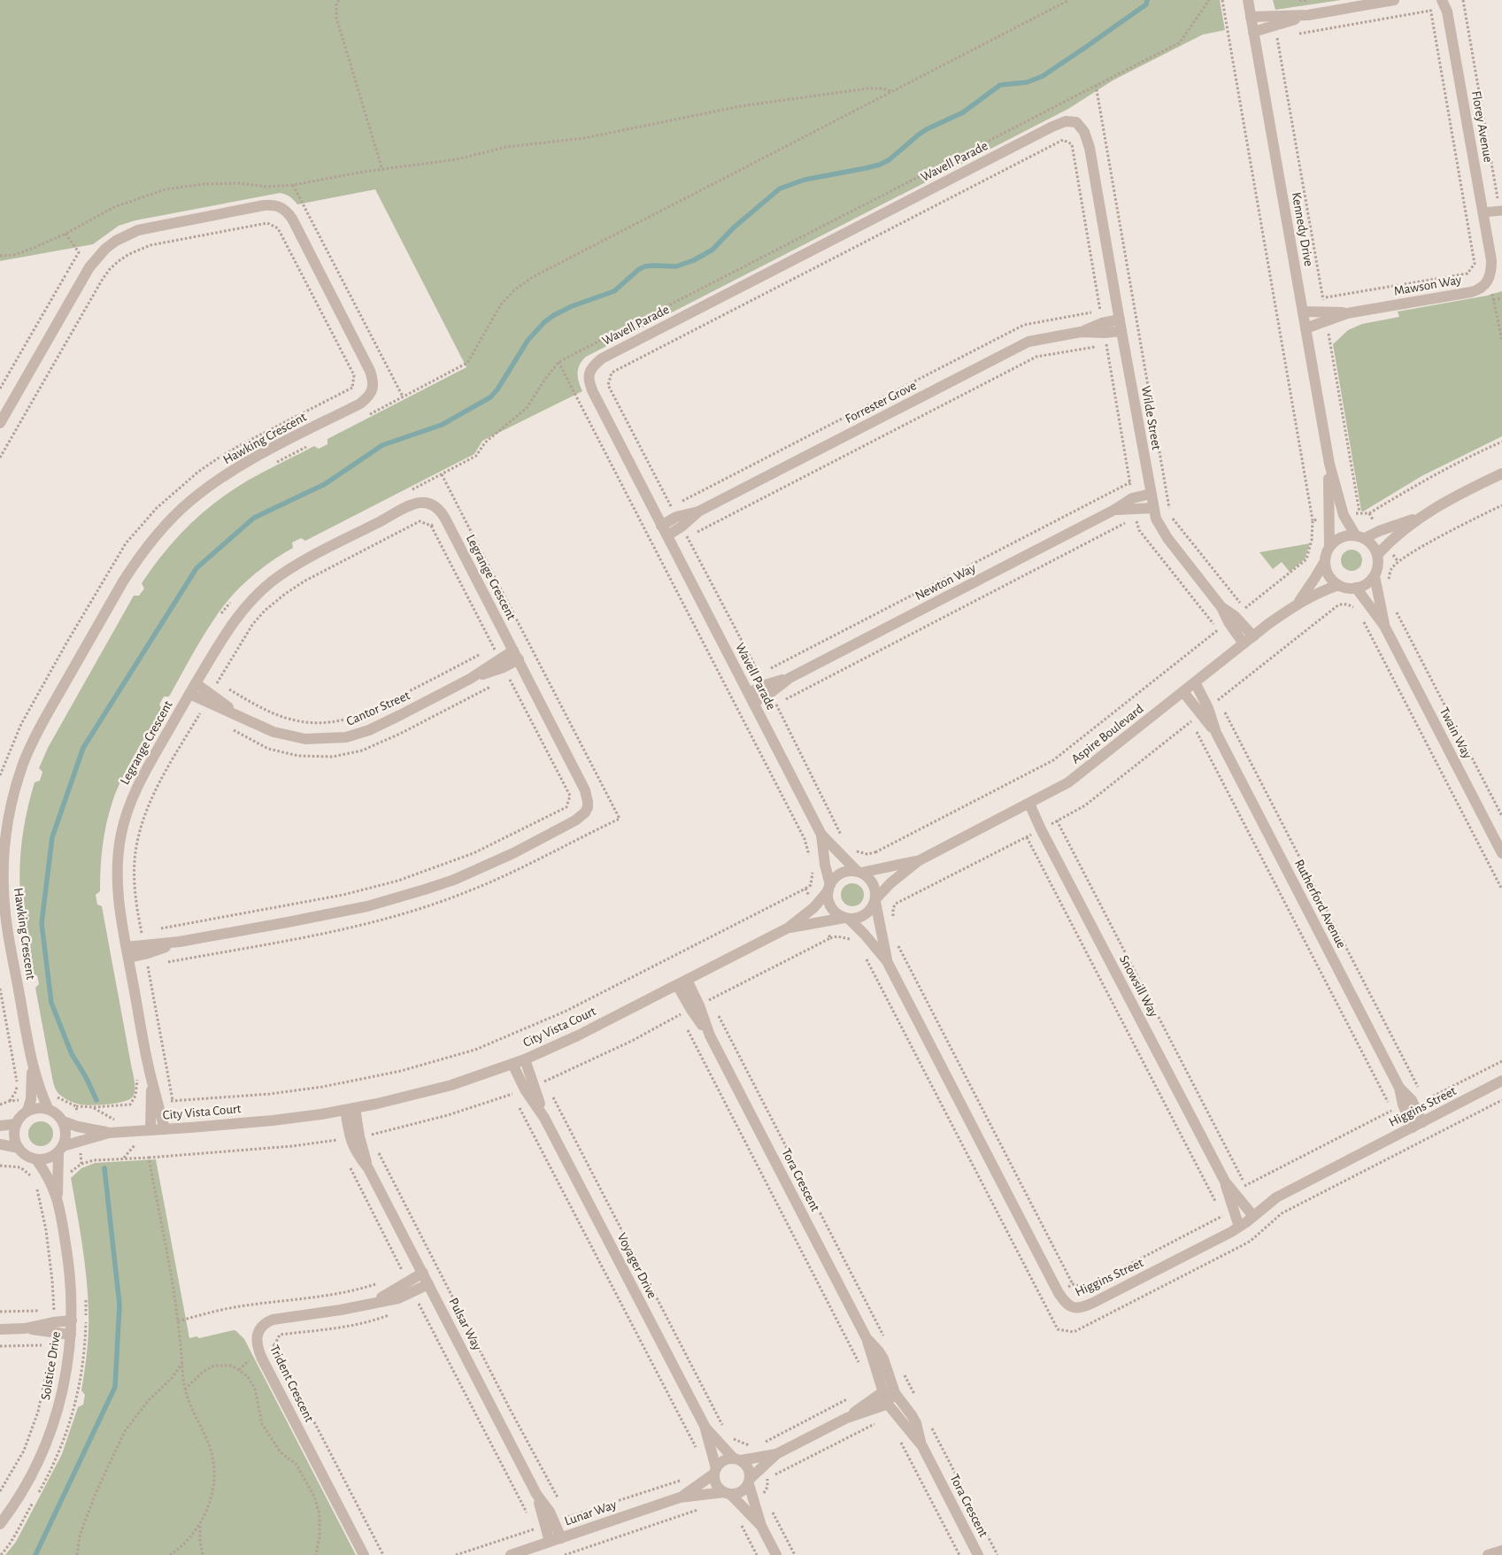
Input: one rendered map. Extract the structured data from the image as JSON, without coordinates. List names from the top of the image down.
{
  "streets": {
    "street": [
      "Florey Avenue",
      "Wavell Parade",
      "Kennedy Drive",
      "Mawson Way",
      "Forrester Grove",
      "Wilde Street",
      "Hawking Crescent",
      "Legrange Crescent",
      "Newton Way",
      "Cantor Street",
      "Twain Way",
      "Aspire Boulevard",
      "Rutherford Avenue",
      "Snowsill Way",
      "City Vista Court",
      "Higgins Street",
      "Tora Crescent",
      "Voyager Drive",
      "Pulsar Way",
      "Solstice Drive",
      "Trident Crescent",
      "Lunar Way"
    ]
  },
  "crossings": [
    ["Florey Avenue", "Mawson Way"],
    ["Wavell Parade", "Forrester Grove"],
    ["Wavell Parade", "Wilde Street"],
    ["Wavell Parade", "Newton Way"],
    ["Wavell Parade", "Aspire Boulevard"],
    ["Wavell Parade", "Higgins Street"],
    ["Kennedy Drive", "Mawson Way"],
    ["Kennedy Drive", "Twain Way"],
    ["Kennedy Drive", "Aspire Boulevard"],
    ["Forrester Grove", "Wilde Street"],
    ["Wilde Street", "Newton Way"],
    ["Wilde Street", "Aspire Boulevard"],
    ["Hawking Crescent", "City Vista Court"],
    ["Hawking Crescent", "Solstice Drive"],
    ["Legrange Crescent", "Cantor Street"],
    ["Legrange Crescent", "City Vista Court"],
    ["Twain Way", "Aspire Boulevard"],
    ["Aspire Boulevard", "Rutherford Avenue"],
    ["Aspire Boulevard", "Snowsill Way"],
    ["Aspire Boulevard", "Higgins Street"],
    ["Rutherford Avenue", "Higgins Street"],
    ["Snowsill Way", "Higgins Street"],
    ["City Vista Court", "Tora Crescent"],
    ["City Vista Court", "Voyager Drive"],
    ["City Vista Court", "Pulsar Way"],
    ["City Vista Court", "Solstice Drive"],
    ["Voyager Drive", "Lunar Way"],
    ["Pulsar Way", "Trident Crescent"],
    ["Pulsar Way", "Lunar Way"]
  ]
}
